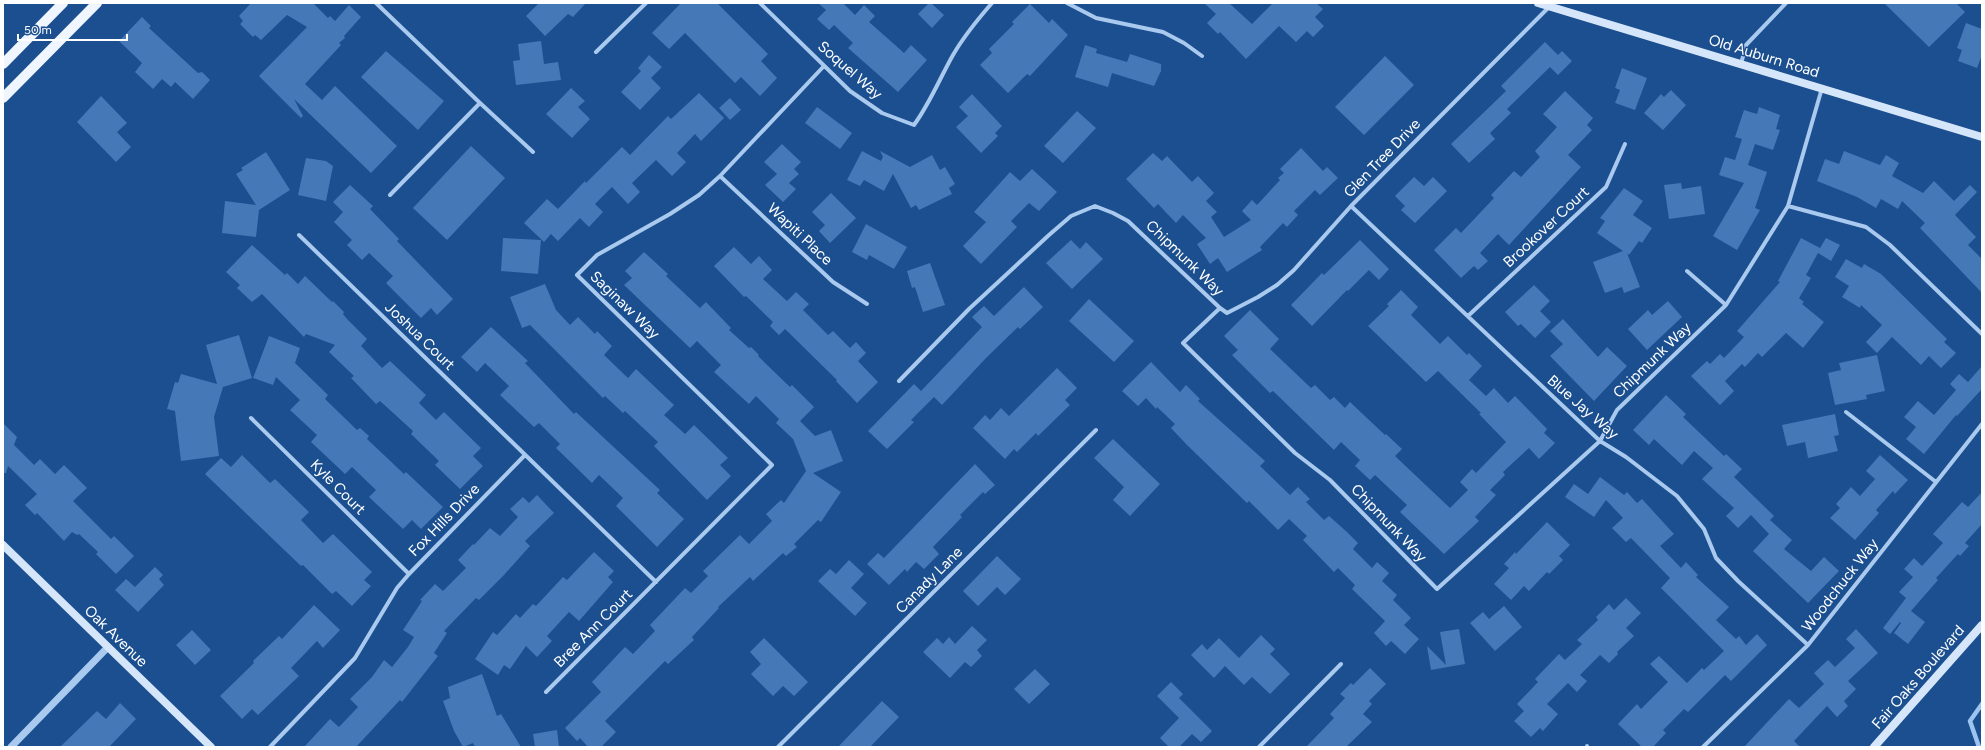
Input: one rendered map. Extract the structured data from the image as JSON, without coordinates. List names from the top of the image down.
{
  "streets": {
    "main road": ["Old Auburn Road", "Oak Avenue", "Fair Oaks Boulevard"],
    "street": [
      "Soquel Way",
      "Glen Tree Drive",
      "Brookover Court",
      "Wapiti Place",
      "Chipmunk Way",
      "Saginaw Way",
      "Joshua Court",
      "Blue Jay Way",
      "Kyle Court",
      "Fox Hills Drive",
      "Canady Lane",
      "Woodchuck Way",
      "Bree Ann Court"
    ]
  },
  "crossings": [
    ["Old Auburn Road", "Glen Tree Drive"],
    ["Old Auburn Road", "Chipmunk Way"],
    ["Soquel Way", "Saginaw Way"],
    ["Glen Tree Drive", "Chipmunk Way"],
    ["Glen Tree Drive", "Blue Jay Way"],
    ["Brookover Court", "Blue Jay Way"],
    ["Wapiti Place", "Saginaw Way"],
    ["Chipmunk Way", "Blue Jay Way"],
    ["Saginaw Way", "Bree Ann Court"],
    ["Joshua Court", "Fox Hills Drive"],
    ["Blue Jay Way", "Woodchuck Way"],
    ["Kyle Court", "Fox Hills Drive"]
  ],
  "scale_bar": "50 m"
}
